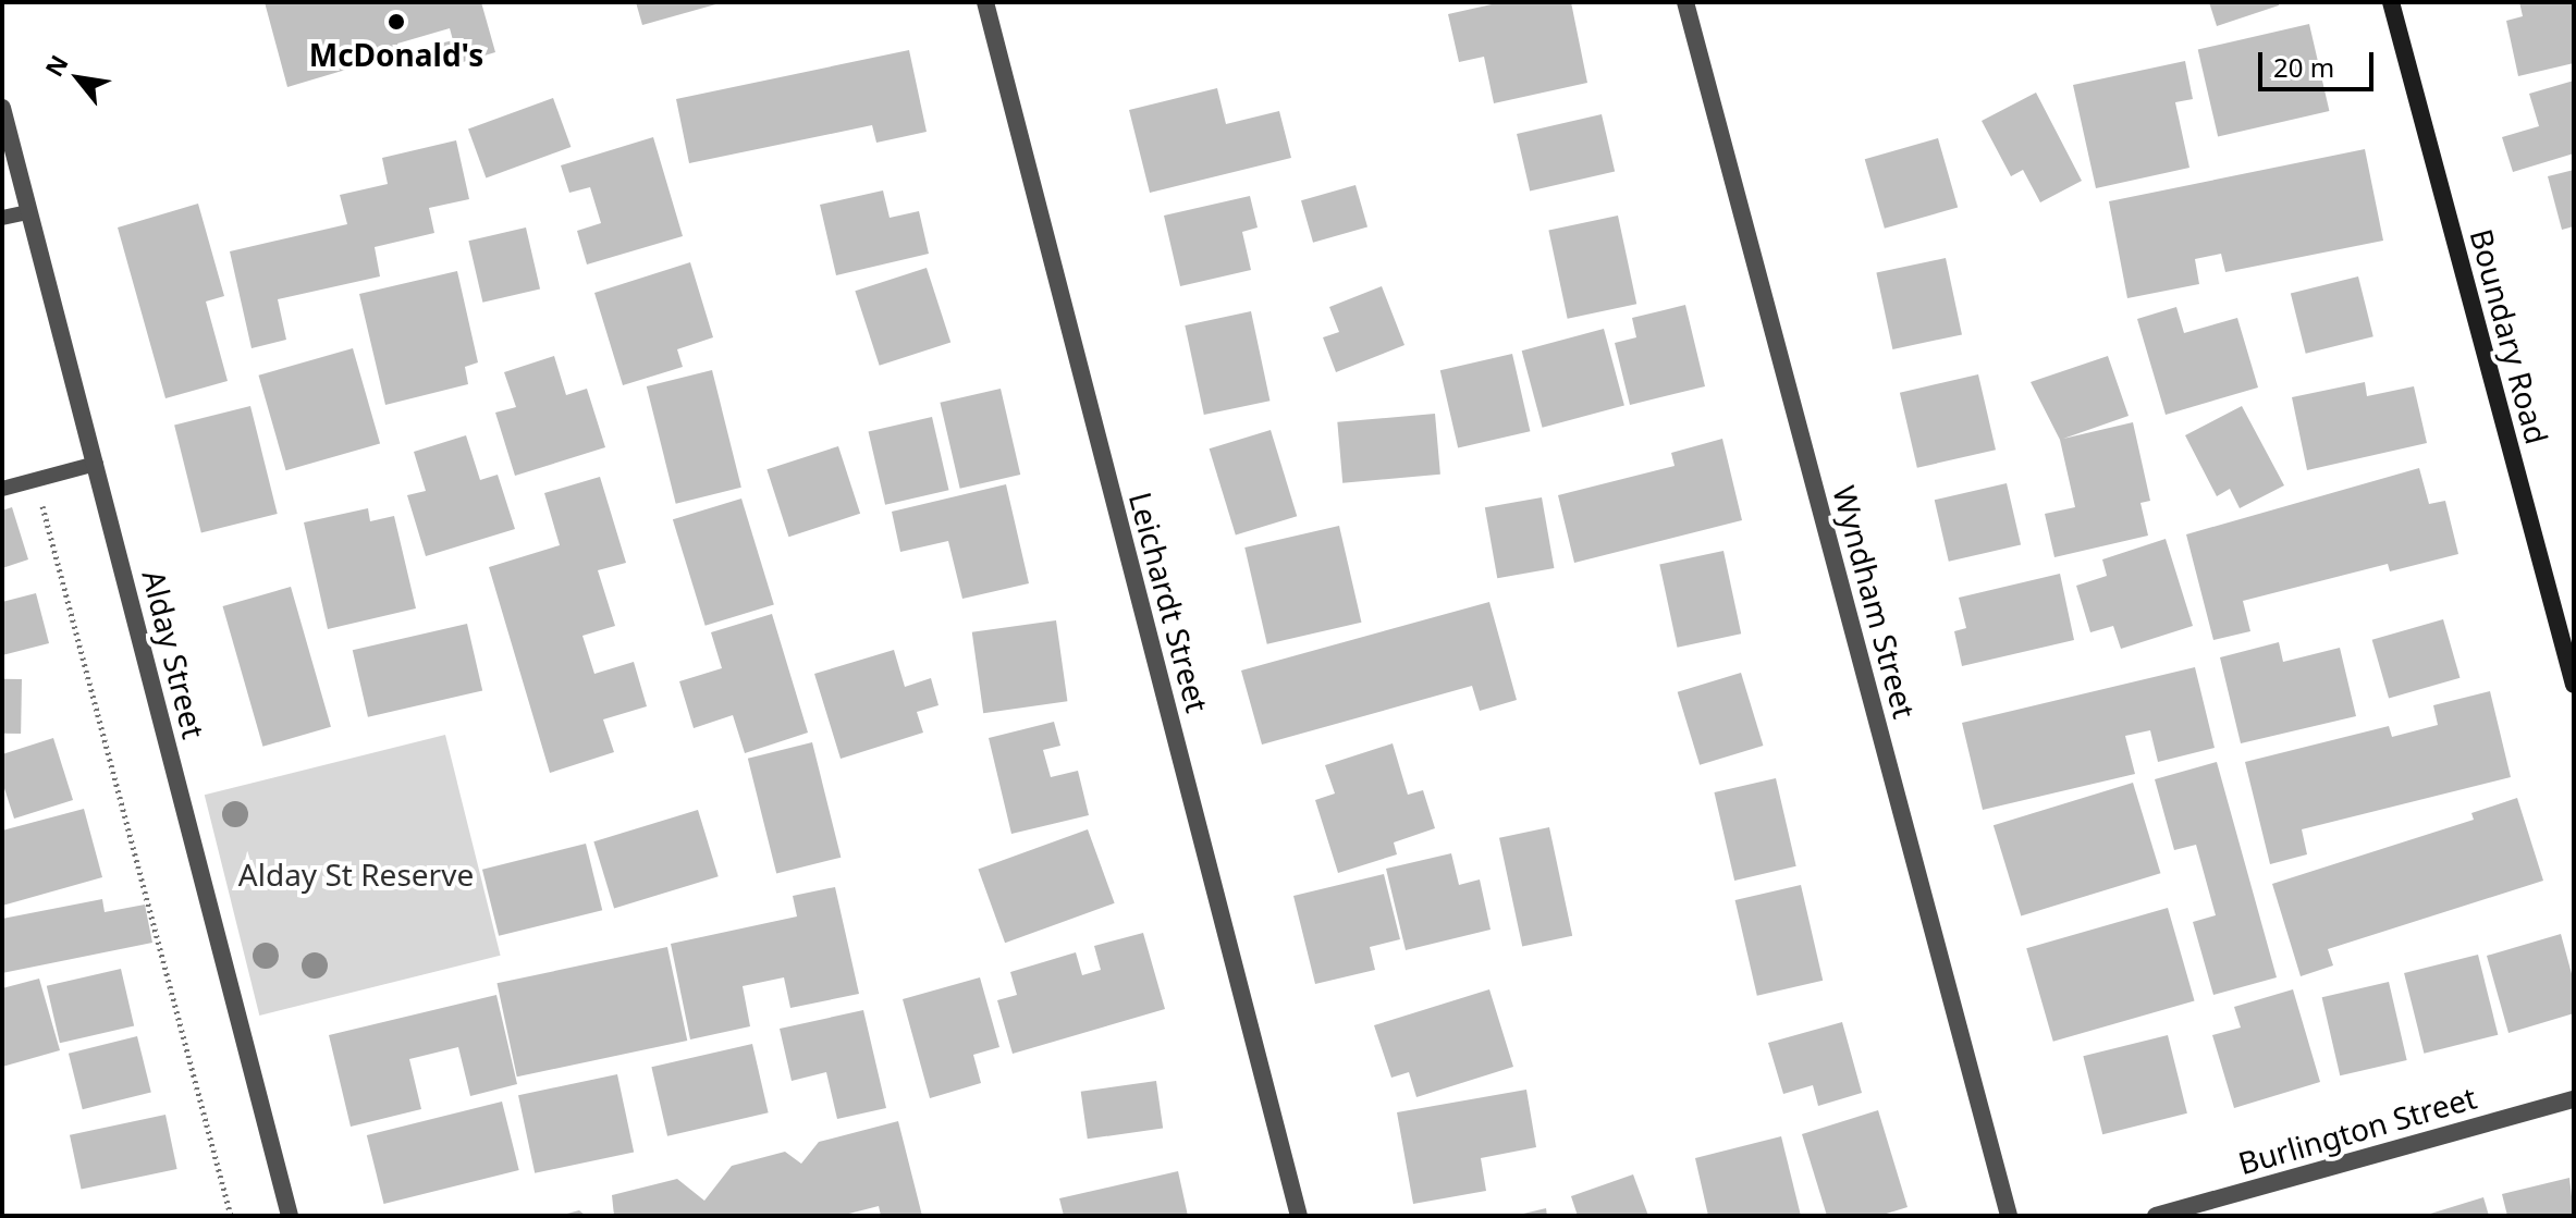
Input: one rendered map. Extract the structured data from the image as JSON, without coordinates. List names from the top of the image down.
{
  "streets": {
    "street": [
      "Boundary Road",
      "Leichardt Street",
      "Wyndham Street",
      "Alday Street",
      "Burlington Street"
    ]
  },
  "parks": ["Alday St Reserve"],
  "places": ["McDonald's"],
  "scale_bar": "20 m",
  "north": "top left"
}
